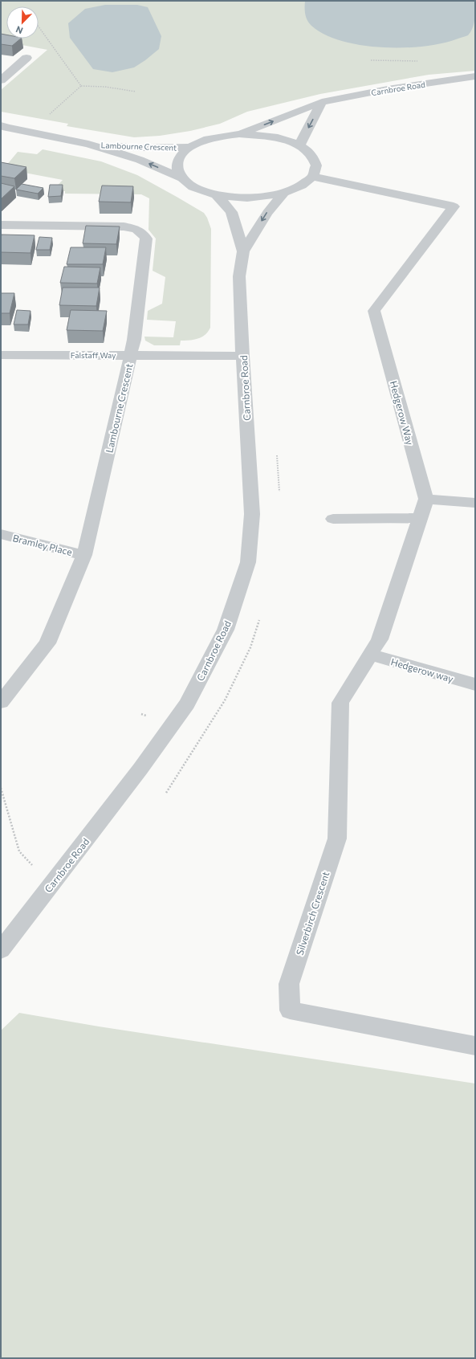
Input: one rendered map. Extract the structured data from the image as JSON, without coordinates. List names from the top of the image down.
{
  "streets": {
    "street": [
      "Carnbroe Road",
      "Lambourne Crescent",
      "Falstaff Way",
      "Hedgerow Way",
      "Bramley Place",
      "Hedgerow way",
      "Silverbirch Crescent"
    ]
  },
  "crossings": [
    ["Carnbroe Road", "Lambourne Crescent"],
    ["Carnbroe Road", "Falstaff Way"],
    ["Carnbroe Road", "Hedgerow Way"],
    ["Lambourne Crescent", "Falstaff Way"],
    ["Lambourne Crescent", "Bramley Place"],
    ["Hedgerow way", "Silverbirch Crescent"]
  ],
  "north": "bottom left"
}
